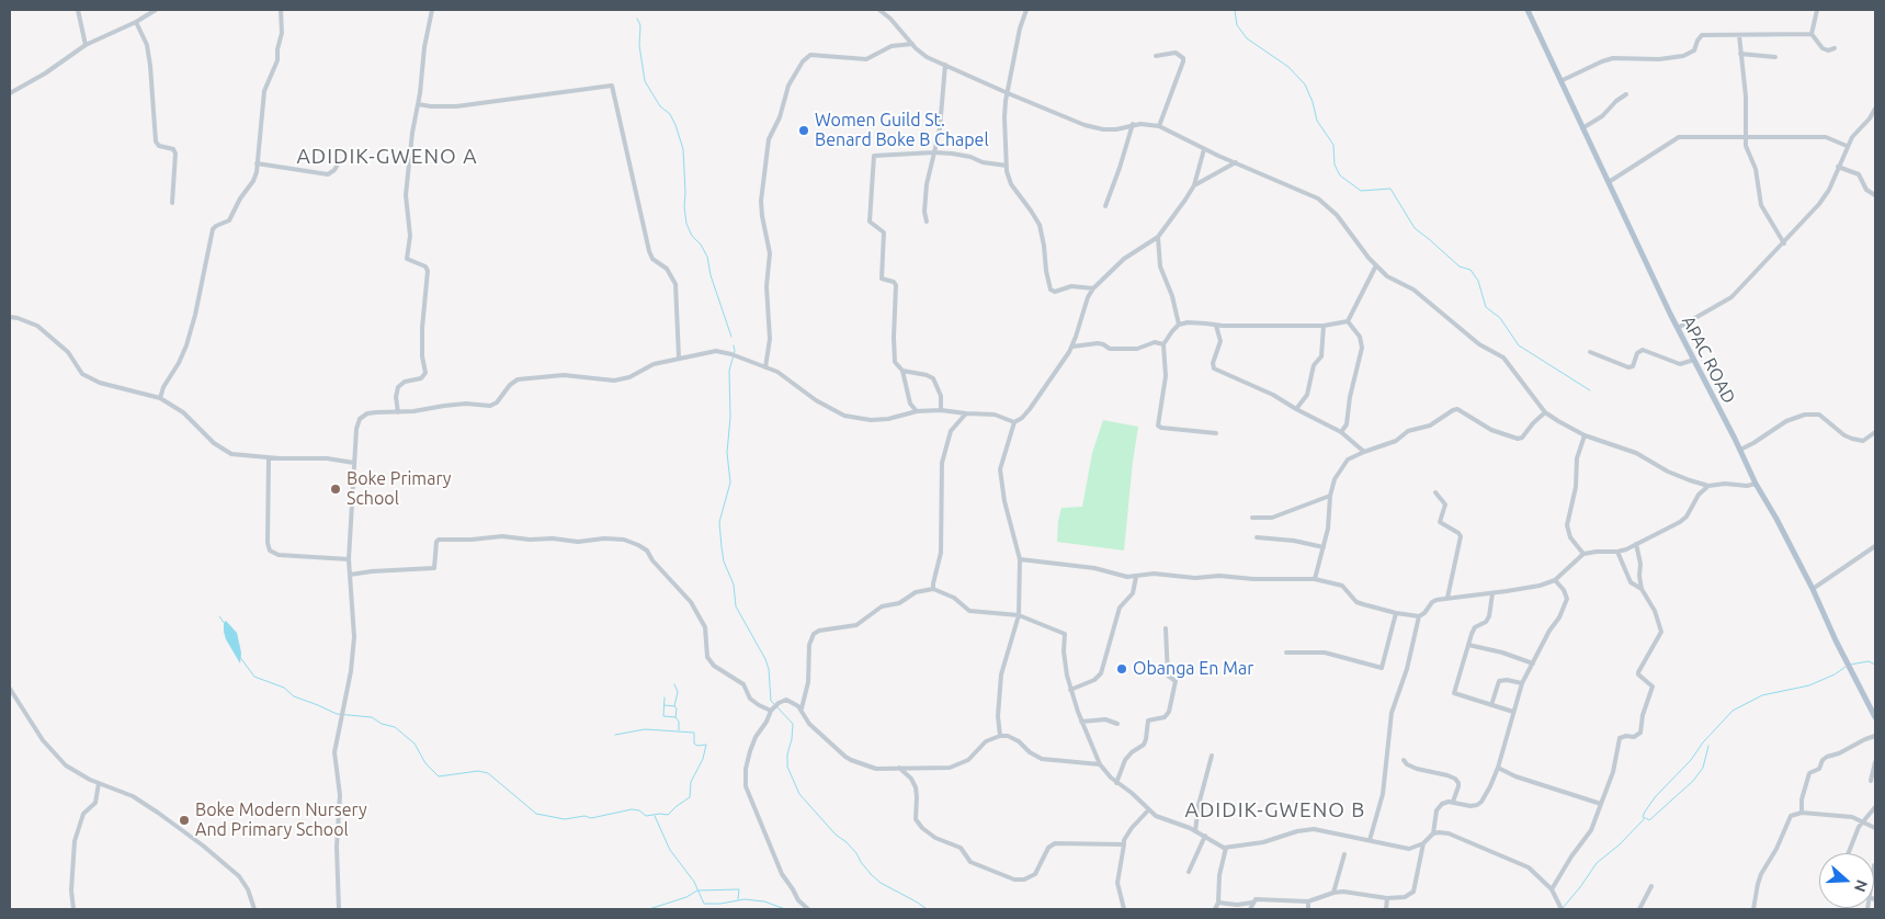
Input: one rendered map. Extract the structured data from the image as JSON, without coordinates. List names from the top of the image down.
{
  "streets": {
    "main road": ["APAC ROAD"]
  },
  "districts": ["ADIDIK-GWENO A", "ADIDIK-GWENO B"],
  "places": [
    "Women Guild St. Benard Boke B Chapel",
    "Boke Primary School",
    "Obanga En Mar",
    "Boke Modern Nursery And Primary School"
  ],
  "north": "right"
}
